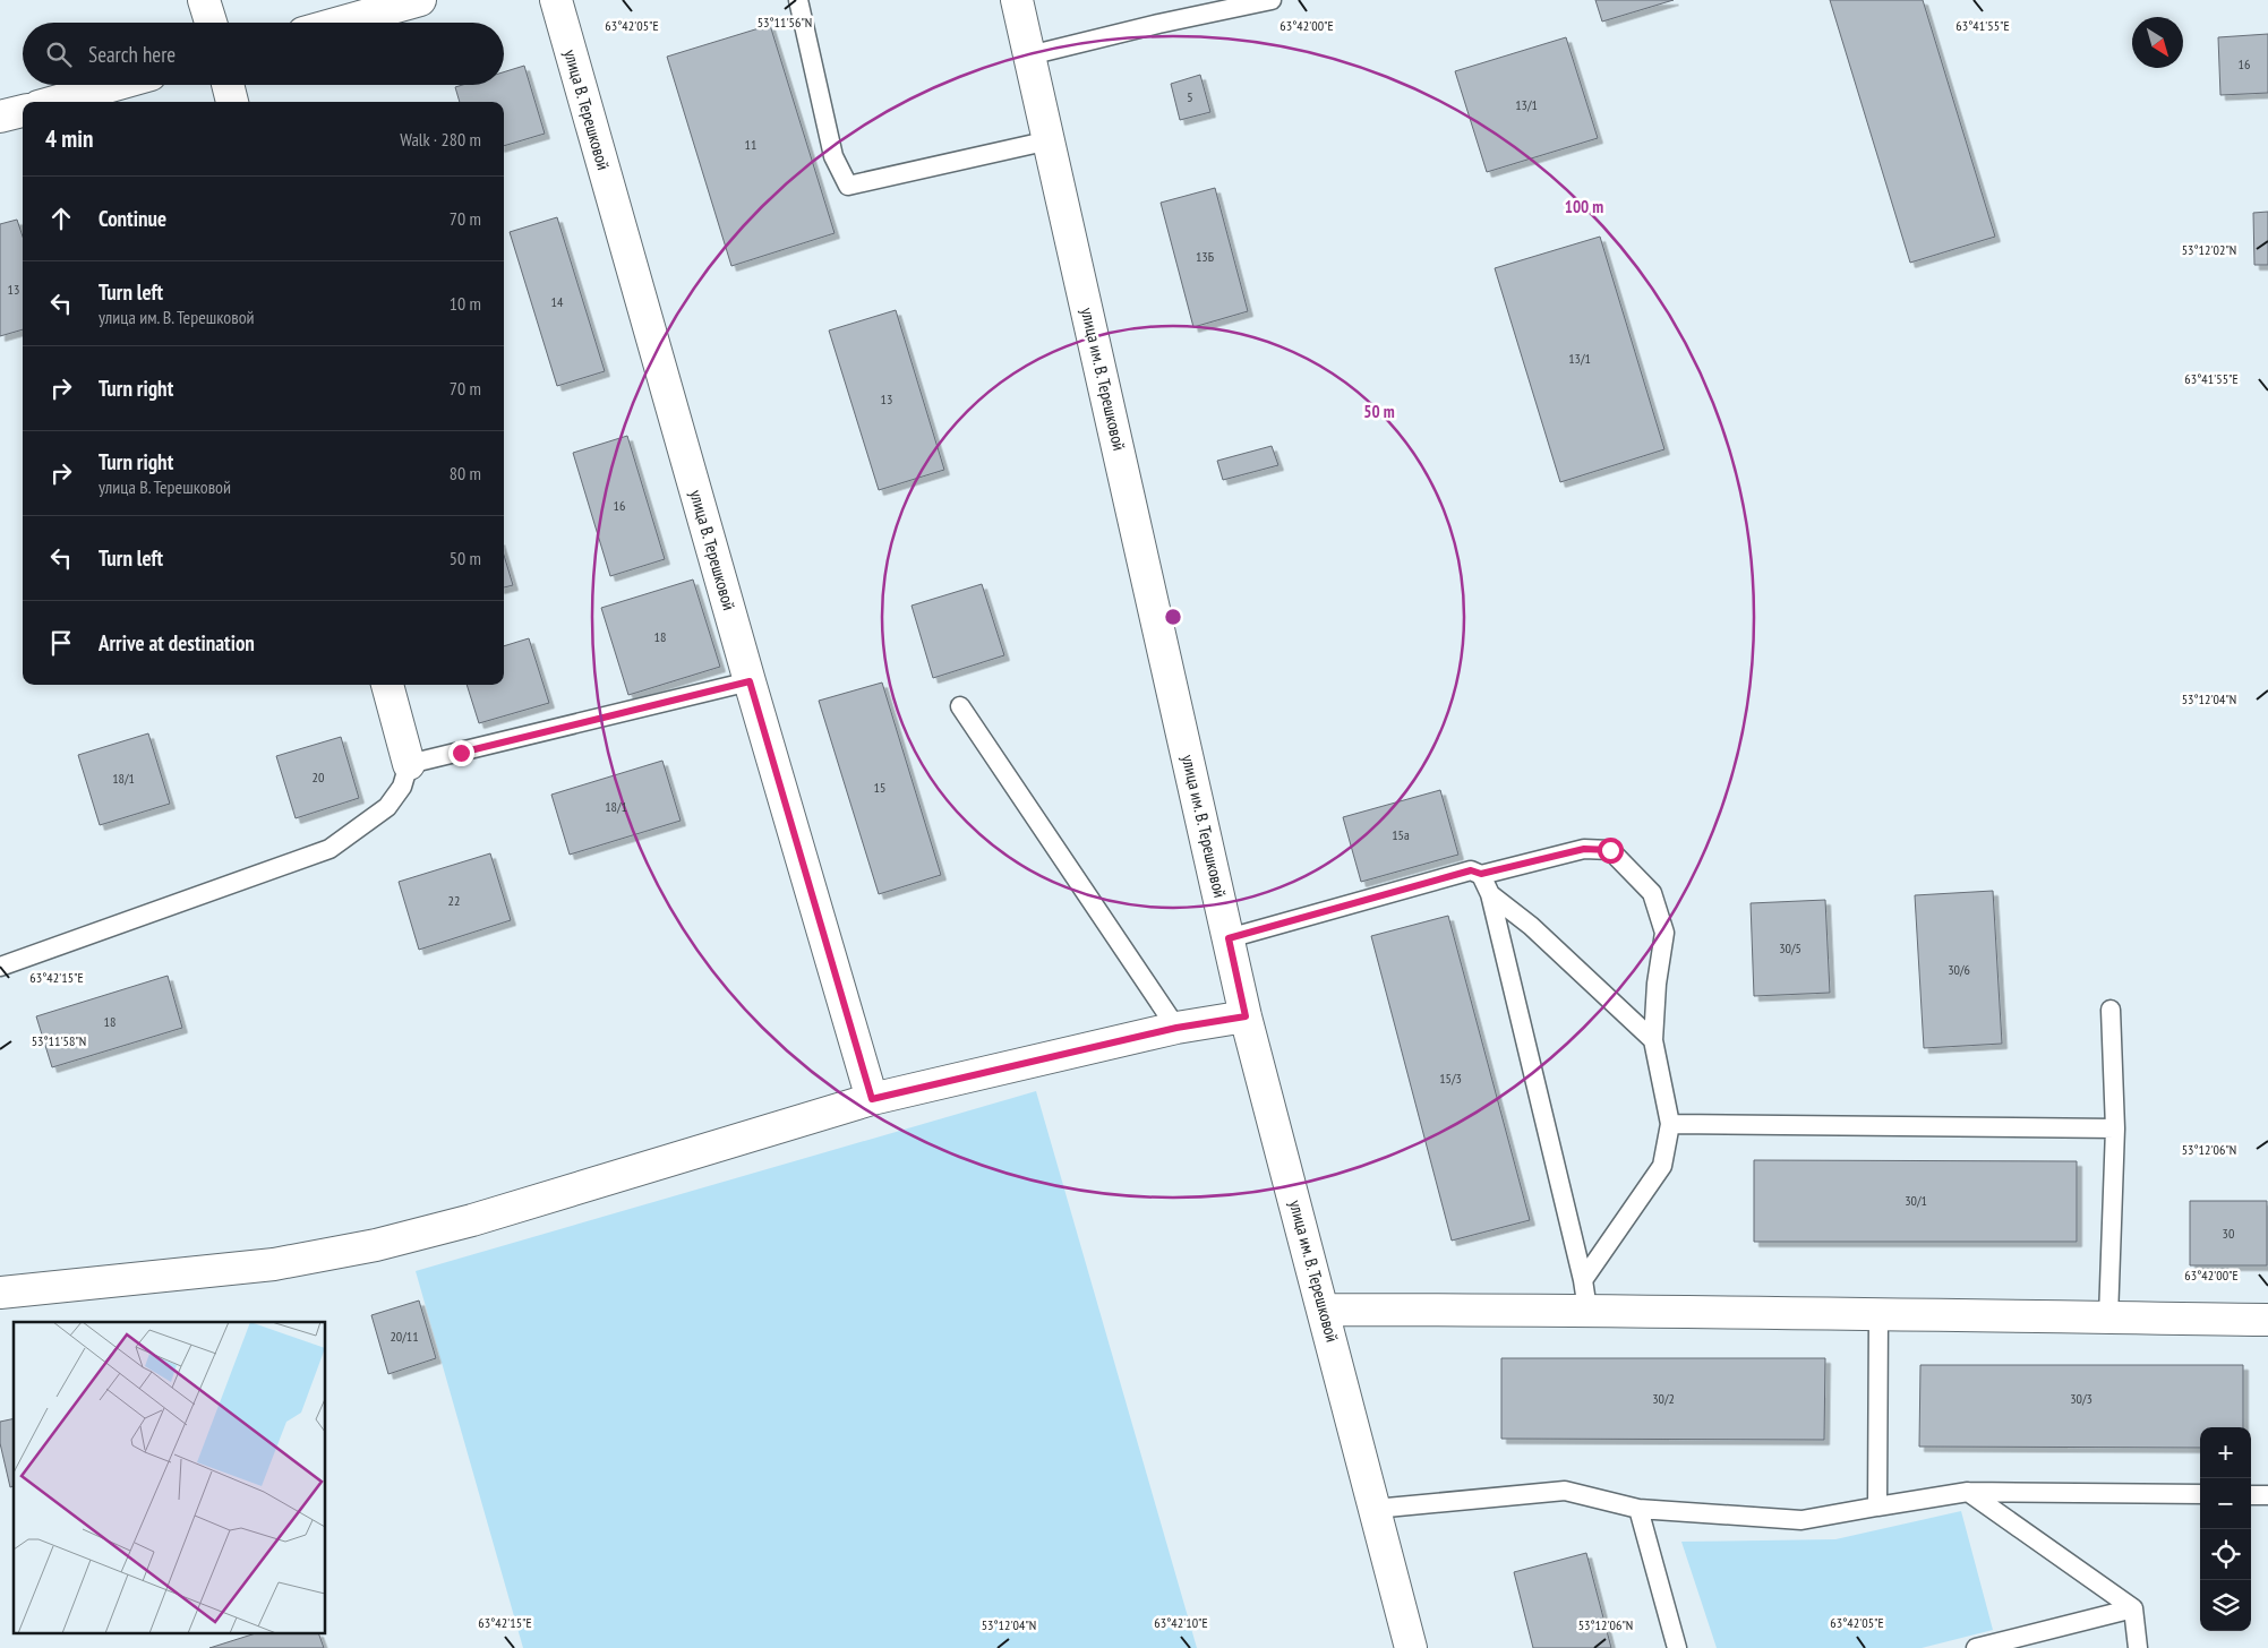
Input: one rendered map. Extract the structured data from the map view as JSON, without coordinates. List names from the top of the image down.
{
  "streets": {
    "street": ["улица В. Терешковой", "улица им. В. Терешковой"]
  },
  "house_numbers": [
    "16",
    "5",
    "13/1",
    "11",
    "13Б",
    "13",
    "14",
    "13/1",
    "13",
    "16",
    "18",
    "20",
    "18/1",
    "15",
    "18/1",
    "15а",
    "22",
    "30/5",
    "30/6",
    "18",
    "15/3",
    "30/1",
    "30",
    "20/11",
    "30/2",
    "30/3"
  ],
  "north": "bottom right",
  "page": {
    "search": "Search here",
    "heading": ["4 min", "Walk · 280 m"],
    "list": [
      ["Continue", "70 m"],
      ["Turn left", "улица им. В. Терешковой", "10 m"],
      ["Turn right", "70 m"],
      ["Turn right", "улица В. Терешковой", "80 m"],
      ["Turn left", "50 m"],
      "Arrive at destination"
    ],
    "map_buttons": ["+", "−"]
  },
  "coordinates": [
    "53°11'56\"N",
    "63°42'05\"E",
    "63°42'00\"E",
    "63°41'55\"E",
    "53°12'02\"N",
    "53°12'04\"N",
    "63°42'15\"E",
    "53°11'58\"N",
    "53°12'06\"N",
    "63°42'10\"E"
  ],
  "rings": ["100 m", "50 m"]
}
